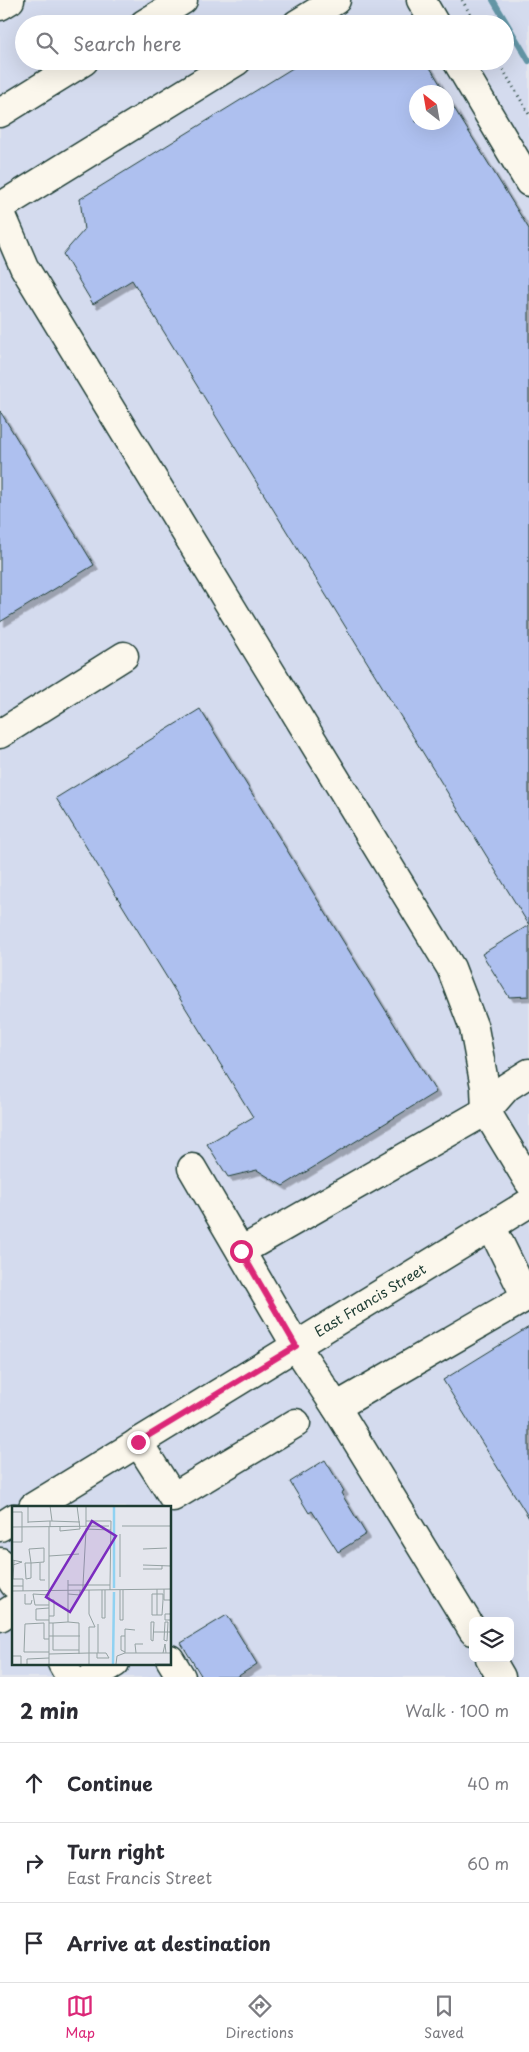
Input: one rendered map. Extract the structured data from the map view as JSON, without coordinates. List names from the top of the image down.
{
  "streets": {
    "street": ["East Francis Street"]
  },
  "north": "top left",
  "page": {
    "search": "Search here",
    "heading": ["2 min", "Walk · 100 m"],
    "list": [
      ["Continue", "40 m"],
      ["Turn right", "East Francis Street", "60 m"],
      "Arrive at destination"
    ],
    "nav": ["Map", "Directions", "Saved"]
  }
}
